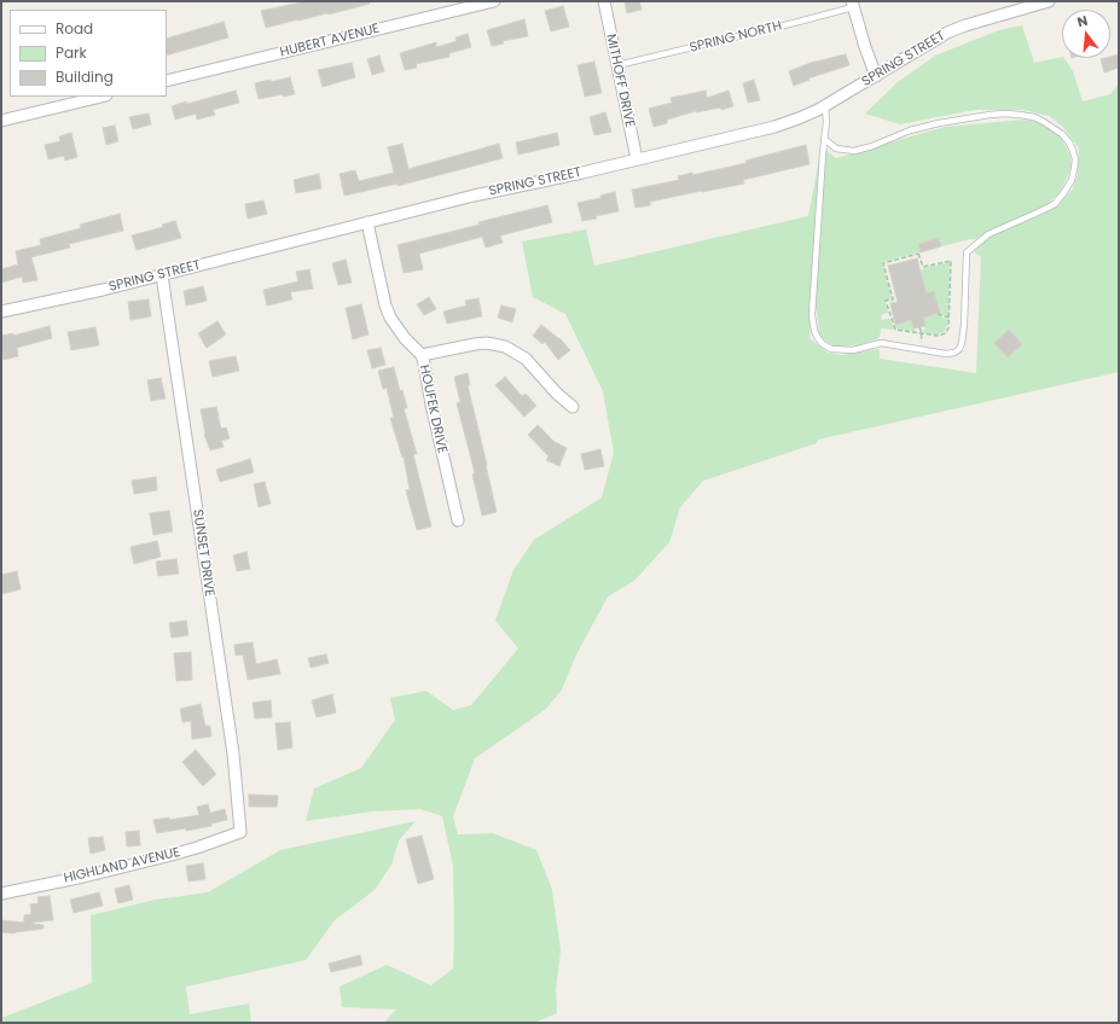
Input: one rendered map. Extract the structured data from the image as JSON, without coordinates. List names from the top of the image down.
{
  "streets": {
    "street": [
      "HUBERT AVENUE",
      "SPRING STREET",
      "MITHOFF DRIVE",
      "HOUFEK DRIVE",
      "SUNSET DRIVE",
      "HIGHLAND AVENUE"
    ],
    "lane": ["SPRING NORTH"]
  },
  "crossings": [
    ["SPRING NORTH", "MITHOFF DRIVE"],
    ["SPRING STREET", "MITHOFF DRIVE"],
    ["SPRING STREET", "HOUFEK DRIVE"],
    ["SPRING STREET", "SUNSET DRIVE"],
    ["SUNSET DRIVE", "HIGHLAND AVENUE"]
  ],
  "legend": ["Road", "Park", "Building"],
  "north": "top"
}
